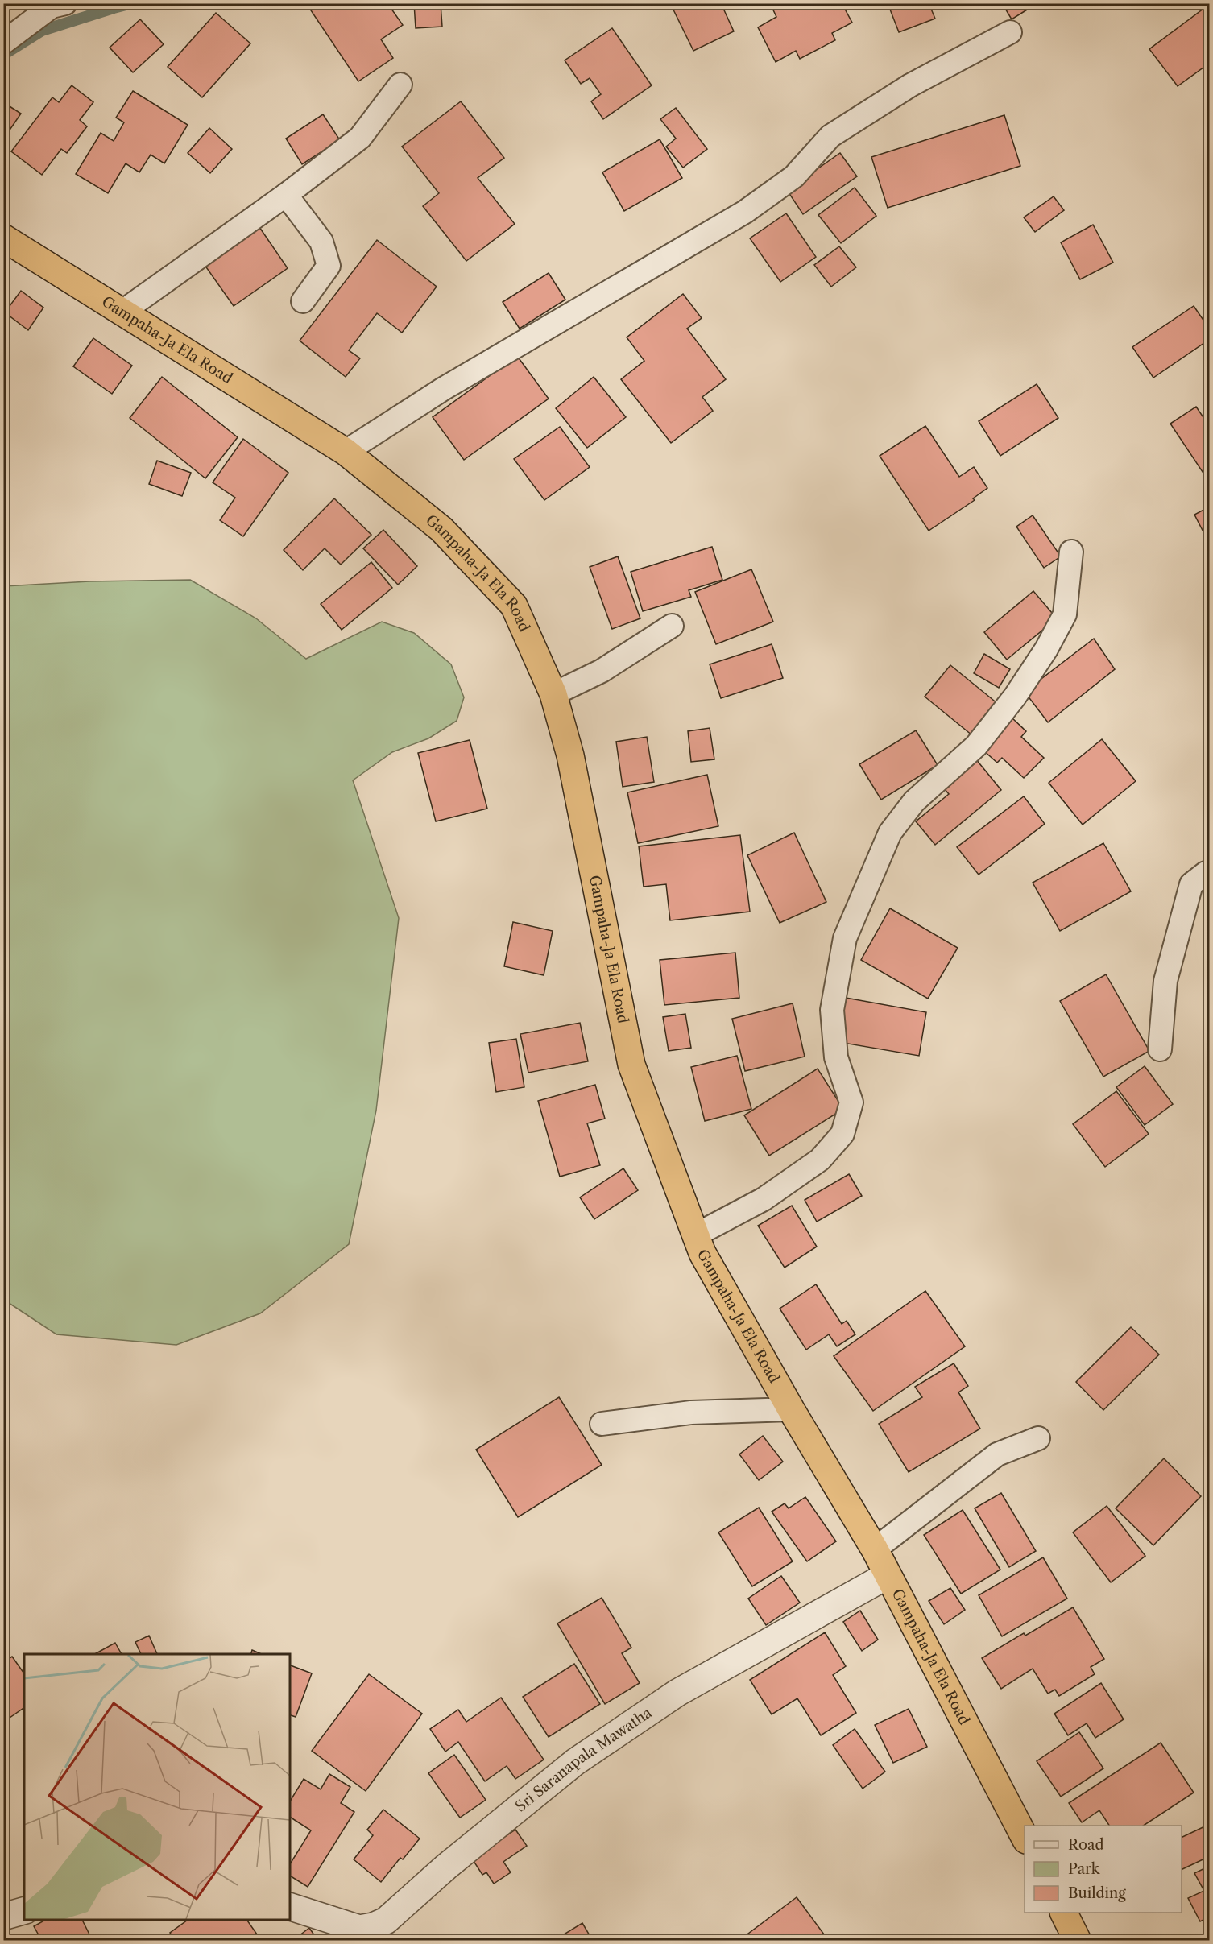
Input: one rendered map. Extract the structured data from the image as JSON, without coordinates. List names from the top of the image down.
{
  "streets": {
    "highway": ["Gampaha-Ja Ela Road"],
    "street": ["Sri Saranapala Mawatha"]
  },
  "crossings": [
    ["Gampaha-Ja Ela Road", "Sri Saranapala Mawatha"]
  ],
  "legend": ["Road", "Park", "Building"]
}
